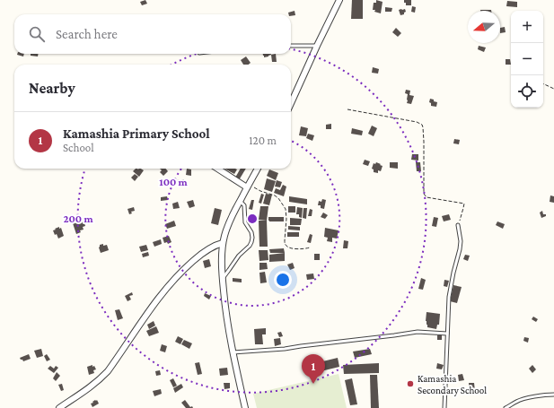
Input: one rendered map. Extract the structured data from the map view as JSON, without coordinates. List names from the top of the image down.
{
  "places": ["Kamashia Secondary School"],
  "north": "left",
  "page": {
    "map_buttons": ["+", "−"],
    "search": "Search here",
    "heading": "Nearby",
    "list": [
      {
        "mark": "1",
        "name": "Kamashia Primary School",
        "note": "School",
        "value": "120 m"
      }
    ],
    "pins": "1"
  },
  "rings": ["100 m", "200 m"]
}
